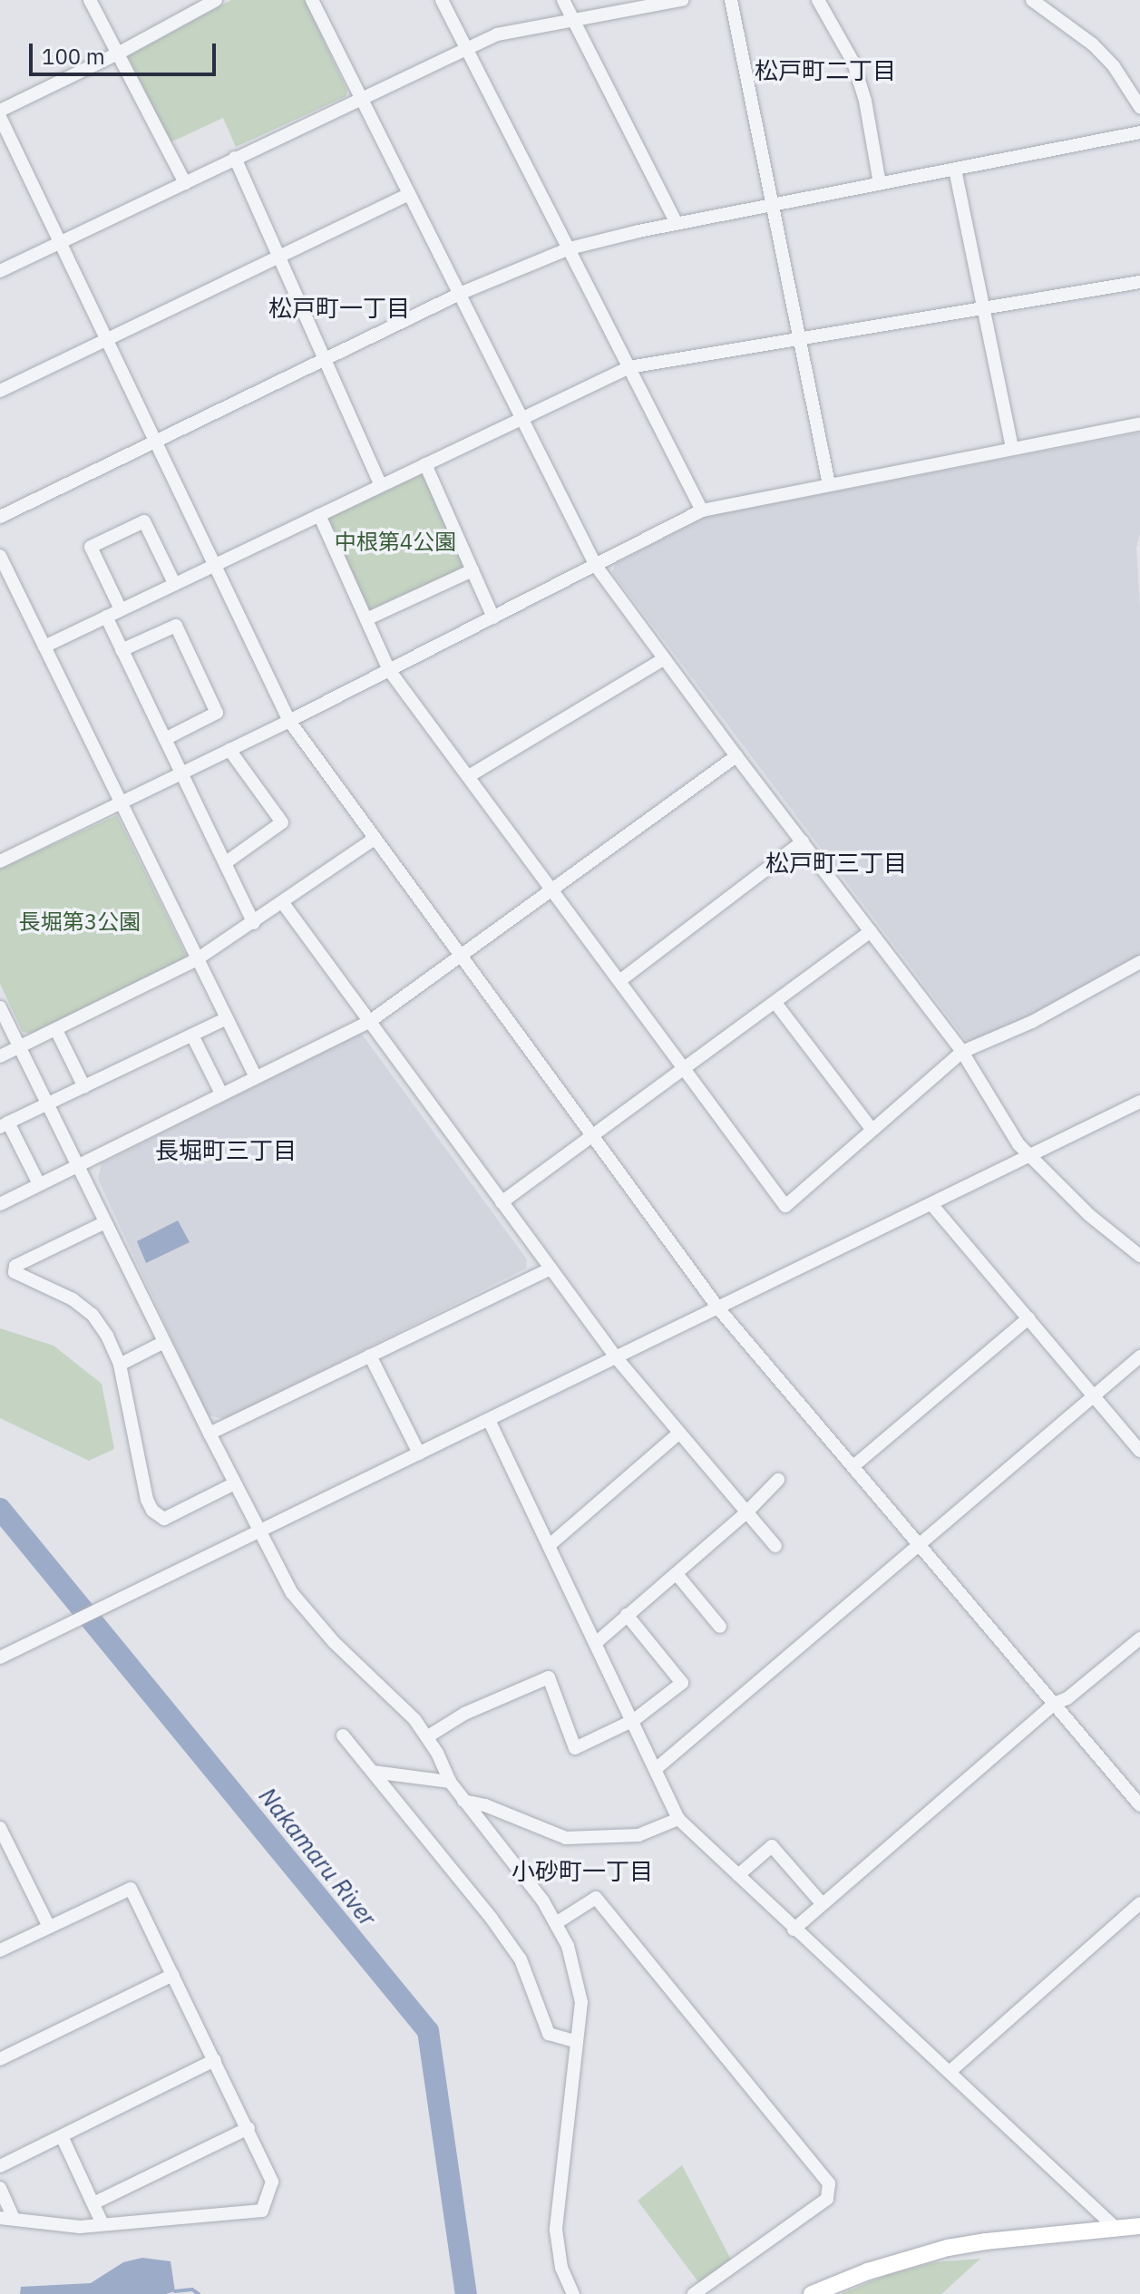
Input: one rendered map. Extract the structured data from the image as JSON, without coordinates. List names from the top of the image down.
{
  "districts": [
    "松戸町二丁目",
    "松戸町一丁目",
    "松戸町三丁目",
    "長堀町三丁目",
    "小砂町一丁目"
  ],
  "water": ["Nakamaru River"],
  "parks": ["中根第4公園", "長堀第3公園"],
  "scale_bar": "100 m"
}
